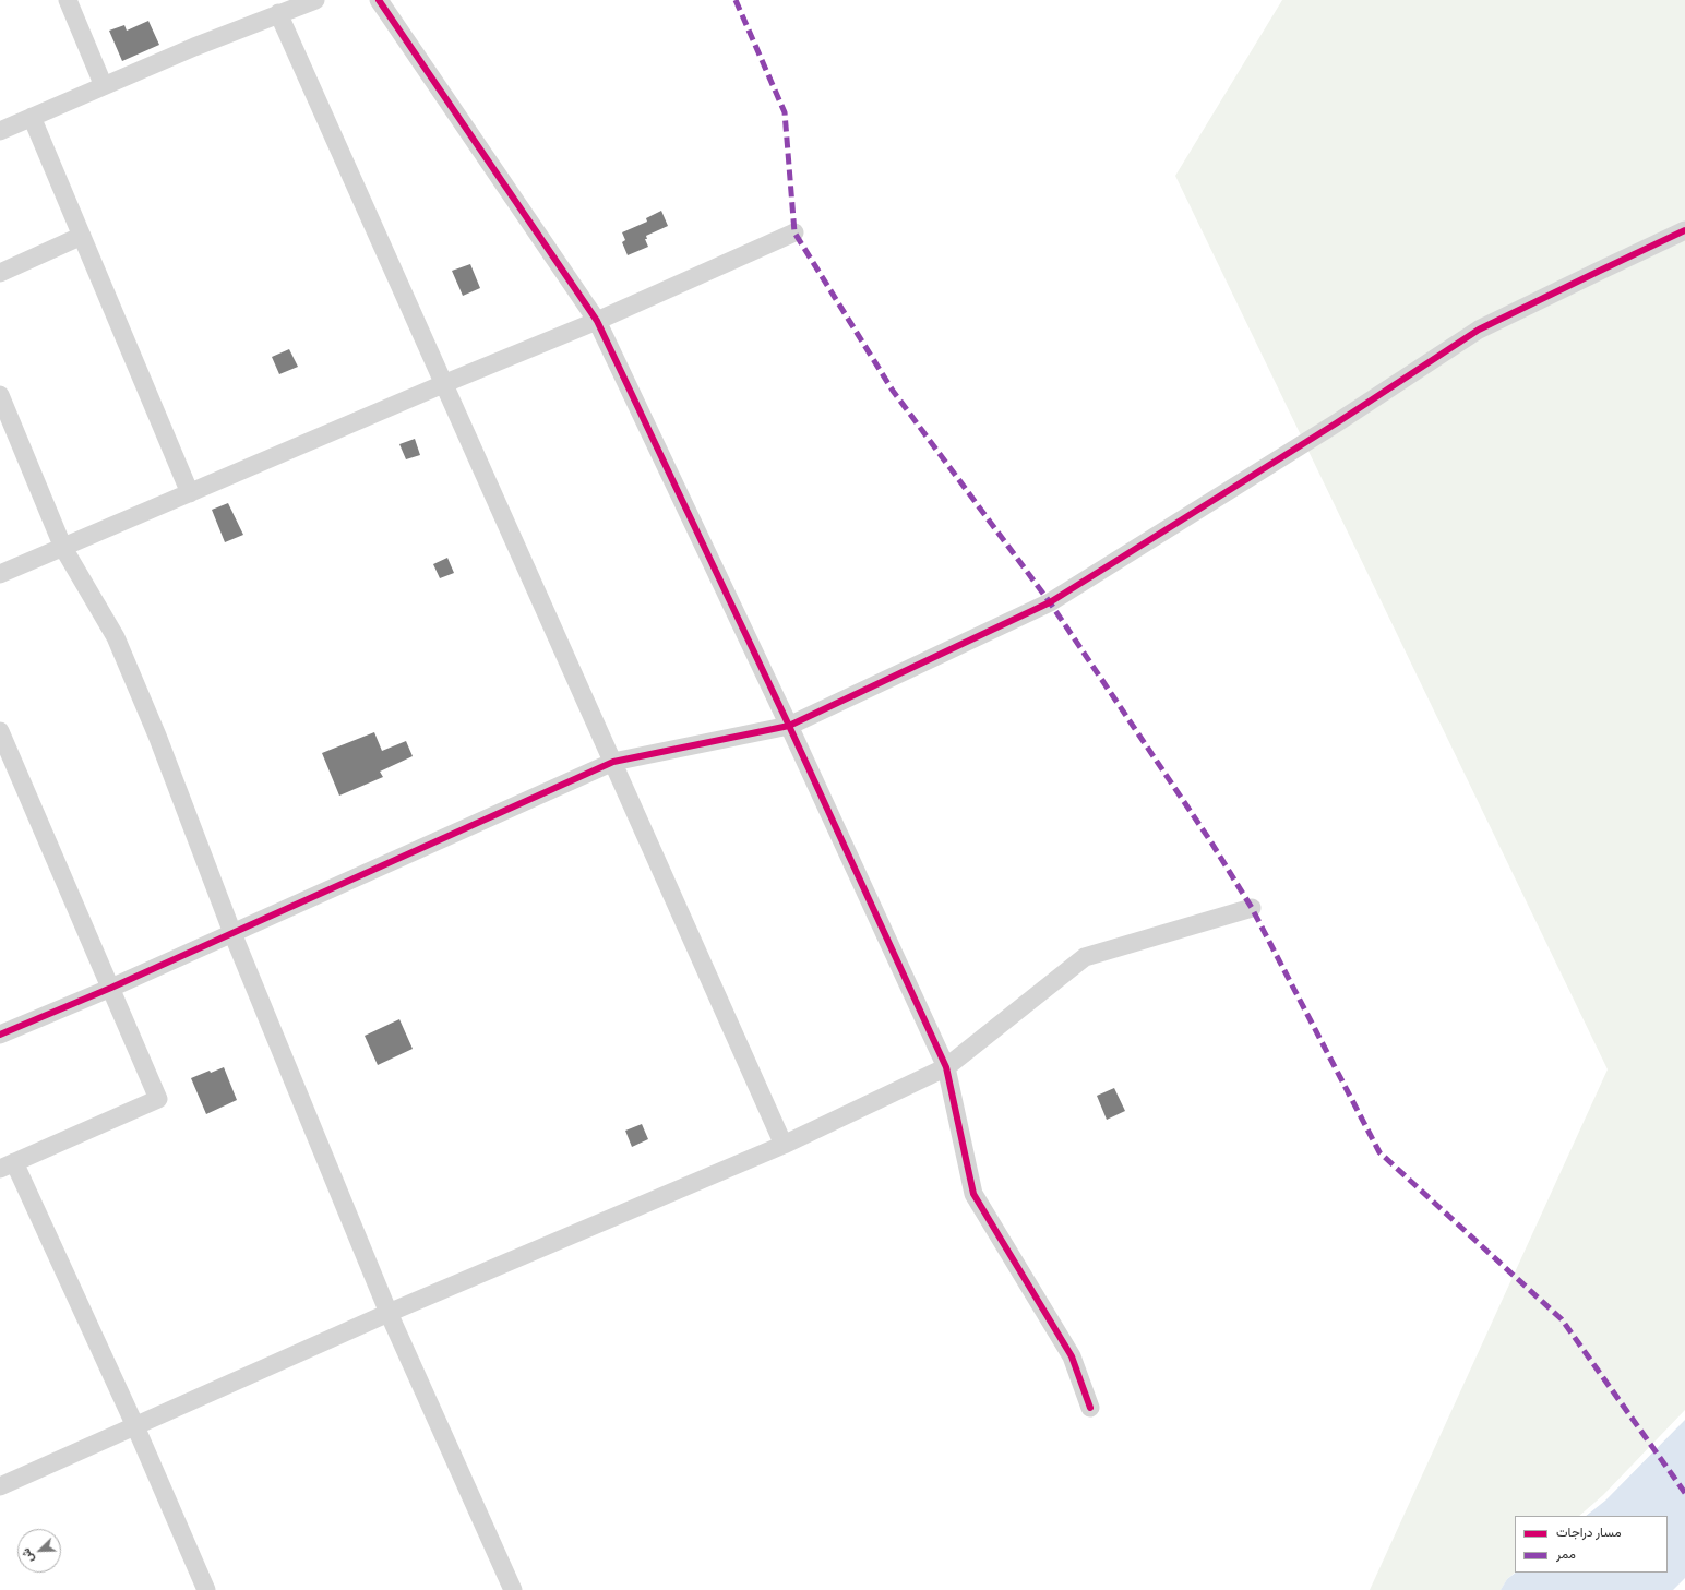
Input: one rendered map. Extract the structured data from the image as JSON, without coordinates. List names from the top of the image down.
{
  "legend": ["مسار دراجات", "ممر"],
  "north": "bottom left"
}
